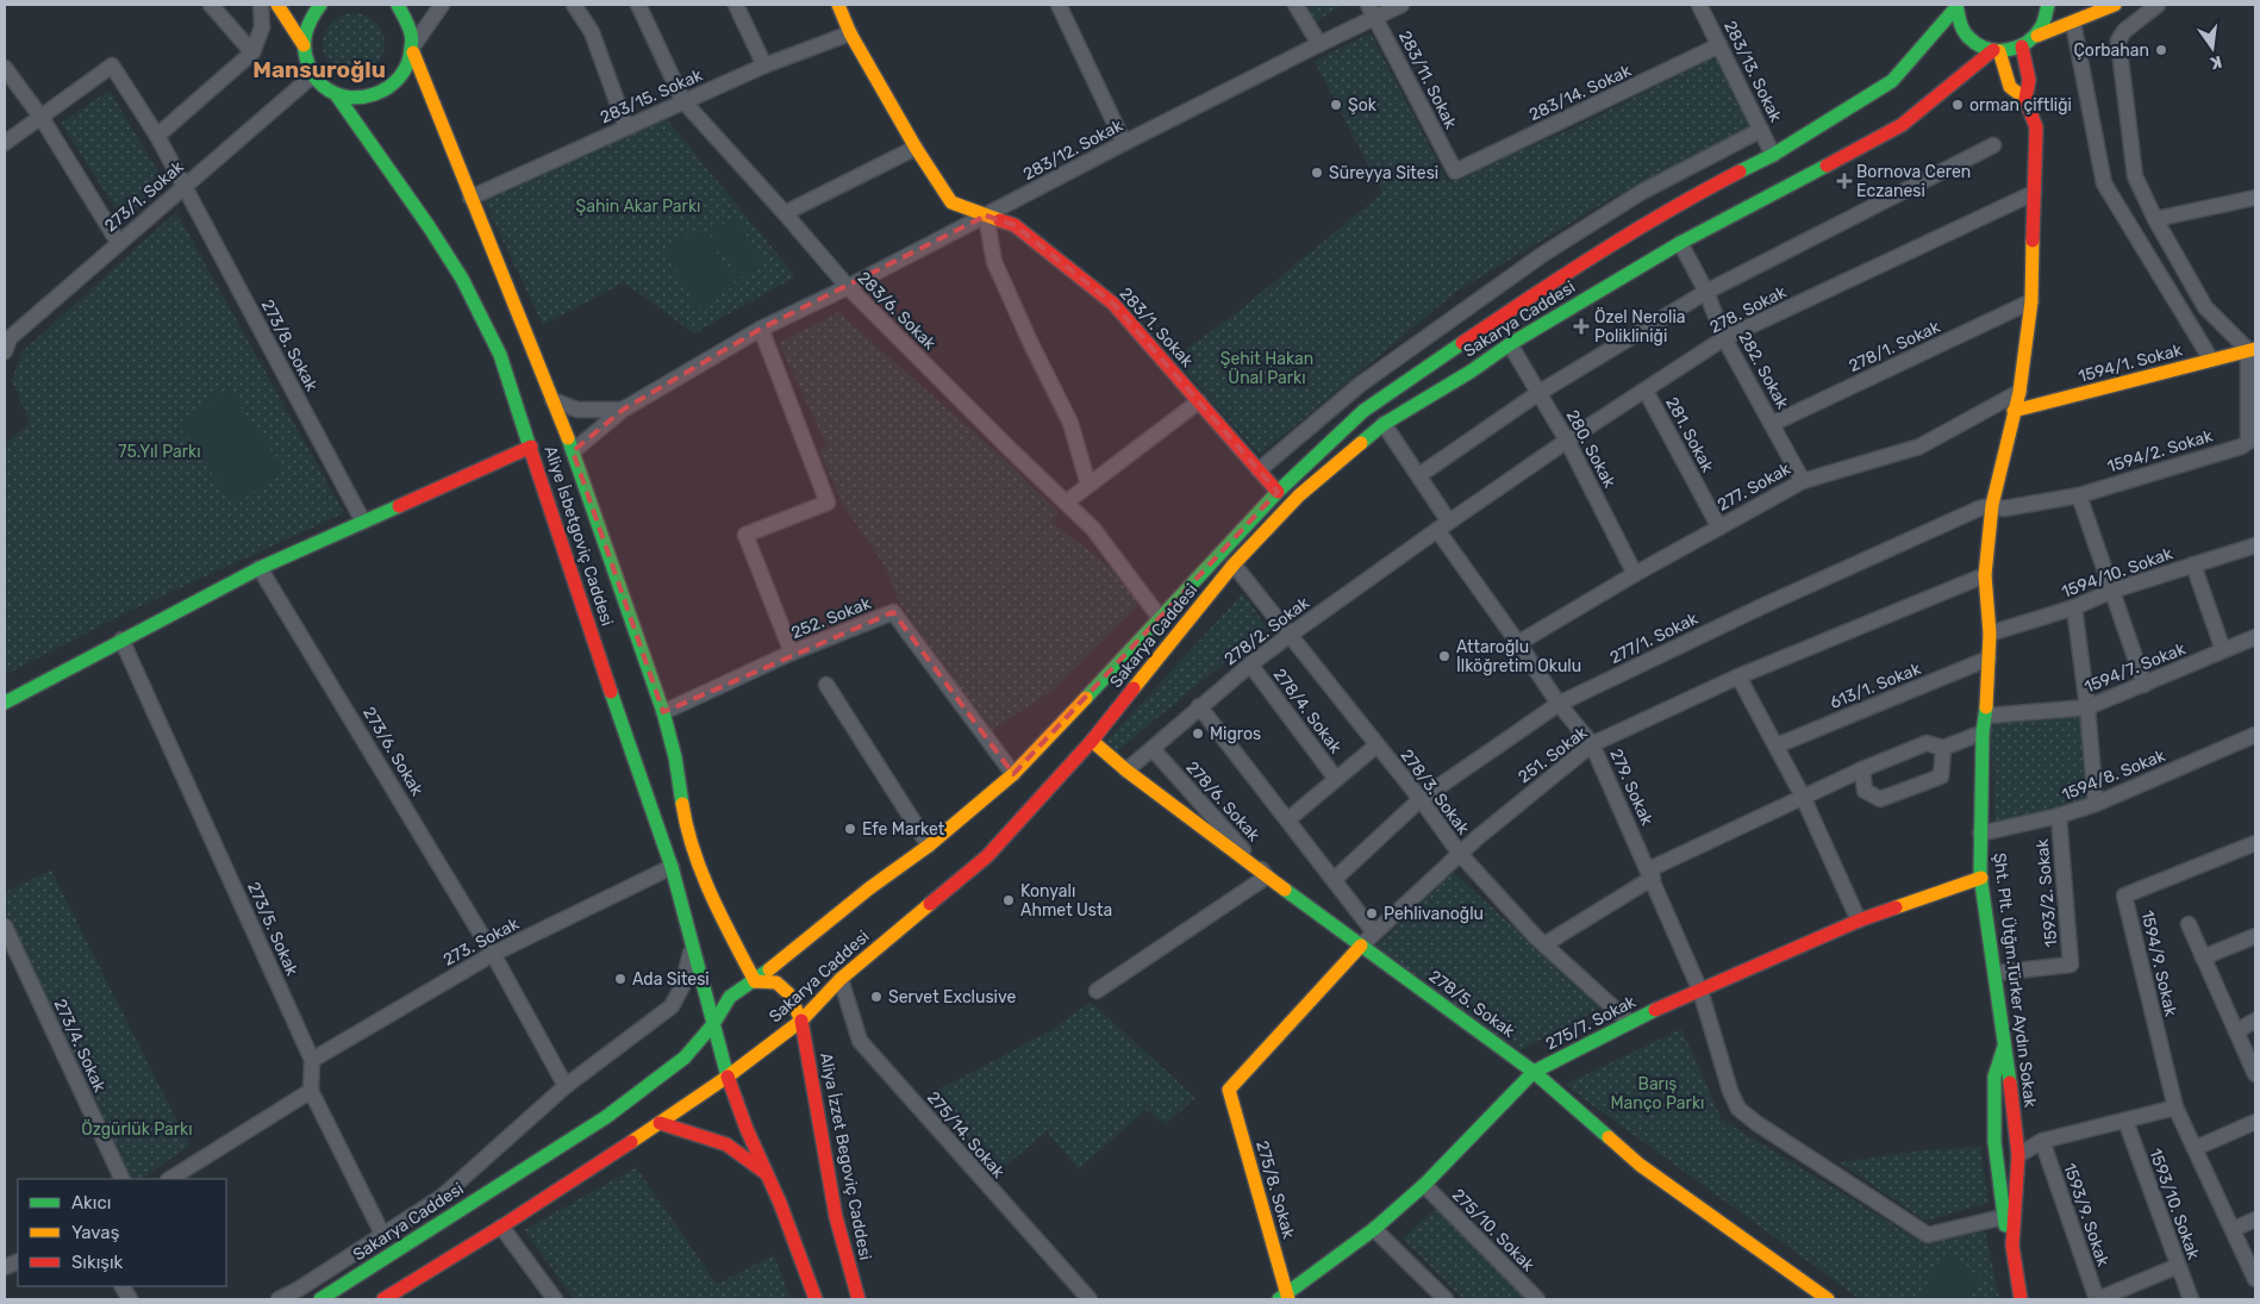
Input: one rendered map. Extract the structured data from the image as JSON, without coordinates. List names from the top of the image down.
{
  "streets": {
    "main road": [
      "Sakarya Caddesi",
      "283/1. Sokak",
      "1594/1. Sokak",
      "Aliye İsbetgoviç Caddesi",
      "251. Sokak",
      "Şht. Plt. Ütğm.Türker Aydın Sokak",
      "278/5. Sokak",
      "275/7. Sokak",
      "Aliya İzzet Begoviç Caddesi",
      "275/8. Sokak"
    ],
    "street": [
      "283/13. Sokak",
      "283/11. Sokak",
      "283/14. Sokak",
      "283/15. Sokak",
      "283/12. Sokak",
      "273/1. Sokak",
      "278. Sokak",
      "283/6. Sokak",
      "273/8. Sokak",
      "278/1. Sokak",
      "282. Sokak",
      "281. Sokak",
      "280. Sokak",
      "1594/2. Sokak",
      "277. Sokak",
      "1594/10. Sokak",
      "252. Sokak",
      "278/2. Sokak",
      "277/1. Sokak",
      "1594/7. Sokak",
      "613/1. Sokak",
      "278/4. Sokak",
      "273/6. Sokak",
      "1594/8. Sokak",
      "279. Sokak",
      "278/3. Sokak",
      "278/6. Sokak",
      "1593/2. Sokak",
      "273/5. Sokak",
      "273. Sokak",
      "1594/9. Sokak",
      "273/4. Sokak",
      "275/14. Sokak",
      "1593/10. Sokak",
      "1593/9. Sokak",
      "275/10. Sokak"
    ]
  },
  "crossings": [
    ["283/13. Sokak", "283/14. Sokak"],
    ["283/13. Sokak", "Sakarya Caddesi"],
    ["283/11. Sokak", "283/14. Sokak"],
    ["283/11. Sokak", "283/12. Sokak"],
    ["283/15. Sokak", "283/6. Sokak"],
    ["283/15. Sokak", "283/1. Sokak"],
    ["283/15. Sokak", "Aliye İsbetgoviç Caddesi"],
    ["283/12. Sokak", "283/6. Sokak"],
    ["283/12. Sokak", "283/1. Sokak"],
    ["283/12. Sokak", "Aliye İsbetgoviç Caddesi"],
    ["273/1. Sokak", "273/8. Sokak"],
    ["273/1. Sokak", "Aliye İsbetgoviç Caddesi"],
    ["278. Sokak", "282. Sokak"],
    ["278. Sokak", "281. Sokak"],
    ["278. Sokak", "280. Sokak"],
    ["278. Sokak", "278/2. Sokak"],
    ["278. Sokak", "279. Sokak"],
    ["278. Sokak", "Şht. Plt. Ütğm.Türker Aydın Sokak"],
    ["283/6. Sokak", "Sakarya Caddesi"],
    ["Sakarya Caddesi", "283/1. Sokak"],
    ["Sakarya Caddesi", "282. Sokak"],
    ["Sakarya Caddesi", "280. Sokak"],
    ["Sakarya Caddesi", "Aliye İsbetgoviç Caddesi"],
    ["Sakarya Caddesi", "252. Sokak"],
    ["Sakarya Caddesi", "279. Sokak"],
    ["Sakarya Caddesi", "278/3. Sokak"],
    ["Sakarya Caddesi", "Şht. Plt. Ütğm.Türker Aydın Sokak"],
    ["Sakarya Caddesi", "278/5. Sokak"],
    ["Sakarya Caddesi", "275/14. Sokak"],
    ["Sakarya Caddesi", "Aliya İzzet Begoviç Caddesi"],
    ["278/1. Sokak", "282. Sokak"],
    ["278/1. Sokak", "Şht. Plt. Ütğm.Türker Aydın Sokak"],
    ["1594/1. Sokak", "1594/2. Sokak"],
    ["1594/1. Sokak", "Şht. Plt. Ütğm.Türker Aydın Sokak"],
    ["282. Sokak", "277. Sokak"],
    ["281. Sokak", "277. Sokak"],
    ["280. Sokak", "277. Sokak"],
    ["1594/2. Sokak", "277/1. Sokak"],
    ["1594/2. Sokak", "Şht. Plt. Ütğm.Türker Aydın Sokak"],
    ["277. Sokak", "279. Sokak"],
    ["277. Sokak", "Şht. Plt. Ütğm.Türker Aydın Sokak"],
    ["Aliye İsbetgoviç Caddesi", "252. Sokak"],
    ["Aliye İsbetgoviç Caddesi", "273. Sokak"],
    ["Aliye İsbetgoviç Caddesi", "Aliya İzzet Begoviç Caddesi"],
    ["1594/10. Sokak", "Şht. Plt. Ütğm.Türker Aydın Sokak"],
    ["278/2. Sokak", "278/4. Sokak"],
    ["278/2. Sokak", "279. Sokak"],
    ["278/2. Sokak", "278/3. Sokak"],
    ["278/2. Sokak", "278/6. Sokak"],
    ["278/2. Sokak", "278/5. Sokak"],
    ["277/1. Sokak", "279. Sokak"],
    ["277/1. Sokak", "278/3. Sokak"],
    ["277/1. Sokak", "Şht. Plt. Ütğm.Türker Aydın Sokak"],
    ["1594/7. Sokak", "Şht. Plt. Ütğm.Türker Aydın Sokak"],
    ["613/1. Sokak", "Şht. Plt. Ütğm.Türker Aydın Sokak"],
    ["273/6. Sokak", "273. Sokak"],
    ["251. Sokak", "279. Sokak"],
    ["251. Sokak", "278/3. Sokak"],
    ["251. Sokak", "Şht. Plt. Ütğm.Türker Aydın Sokak"],
    ["251. Sokak", "278/5. Sokak"],
    ["251. Sokak", "275/8. Sokak"],
    ["1594/8. Sokak", "1593/2. Sokak"],
    ["1594/8. Sokak", "Şht. Plt. Ütğm.Türker Aydın Sokak"],
    ["279. Sokak", "275/7. Sokak"],
    ["278/3. Sokak", "275/7. Sokak"],
    ["278/6. Sokak", "278/5. Sokak"],
    ["1593/2. Sokak", "Şht. Plt. Ütğm.Türker Aydın Sokak"],
    ["273/5. Sokak", "273. Sokak"],
    ["Şht. Plt. Ütğm.Türker Aydın Sokak", "275/7. Sokak"],
    ["278/5. Sokak", "275/7. Sokak"],
    ["275/7. Sokak", "275/8. Sokak"],
    ["275/7. Sokak", "275/10. Sokak"]
  ],
  "districts": ["Mansuroğlu"],
  "parks": [
    "Şahin Akar Parkı",
    "Şehit Hakan Ünal Parkı",
    "75.Yıl Parkı",
    "Barış Manço Parkı",
    "Özgürlük Parkı"
  ],
  "places": {
    "other": [
      "Çorbahan",
      "Şok",
      "orman çiftliği",
      "Süreyya Sitesi",
      "Attaroğlu İlköğretim Okulu",
      "Migros",
      "Efe Market",
      "Konyalı Ahmet Usta",
      "Pehlivanoğlu",
      "Ada Sitesi",
      "Servet Exclusive"
    ],
    "health": ["Bornova Ceren Eczanesi", "Özel Nerolia Polikliniği"]
  },
  "legend": ["Akıcı", "Yavaş", "Sıkışık"],
  "north": "bottom"
}
